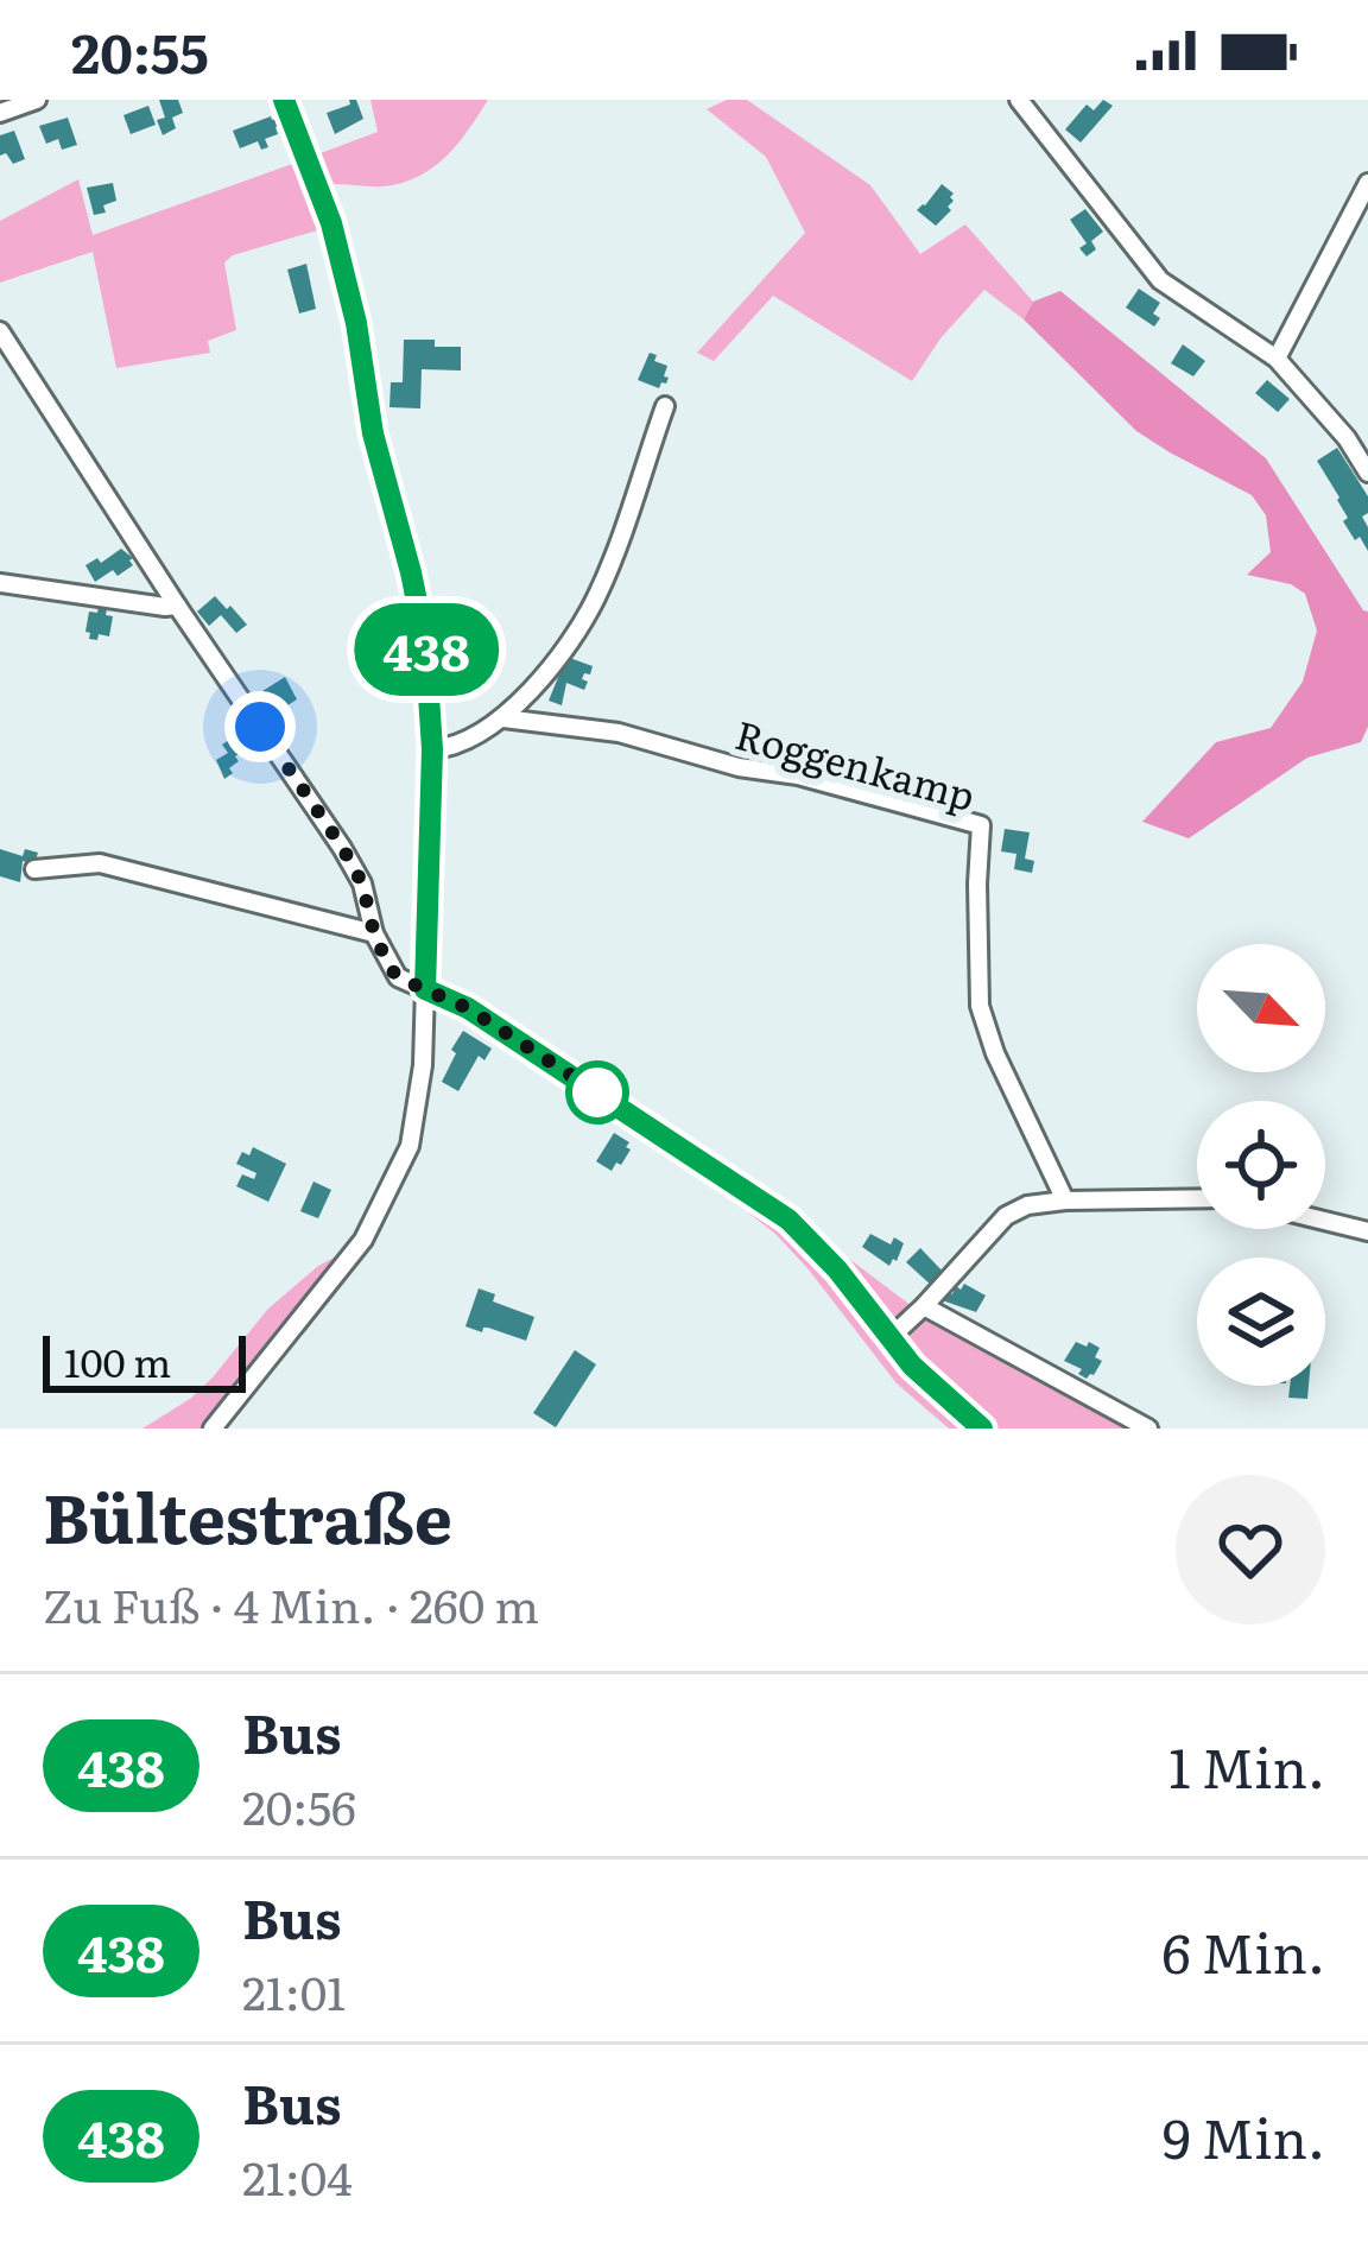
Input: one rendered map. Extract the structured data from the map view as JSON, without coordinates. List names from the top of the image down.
{
  "streets": {
    "street": ["Roggenkamp"]
  },
  "lines": ["bus line 438"],
  "scale_bar": "100 m",
  "north": "bottom right",
  "page": {
    "status": "20:55",
    "on_map": "438",
    "scale": "100 m",
    "heading": ["Bültestraße", "Zu Fuß · 4 Min. · 260 m"],
    "list": [
      {
        "mark": "438",
        "name": "Bus",
        "note": "20:56",
        "value": "1 Min."
      },
      {
        "mark": "438",
        "name": "Bus",
        "note": "21:01",
        "value": "6 Min."
      },
      {
        "mark": "438",
        "name": "Bus",
        "note": "21:04",
        "value": "9 Min."
      }
    ]
  }
}
